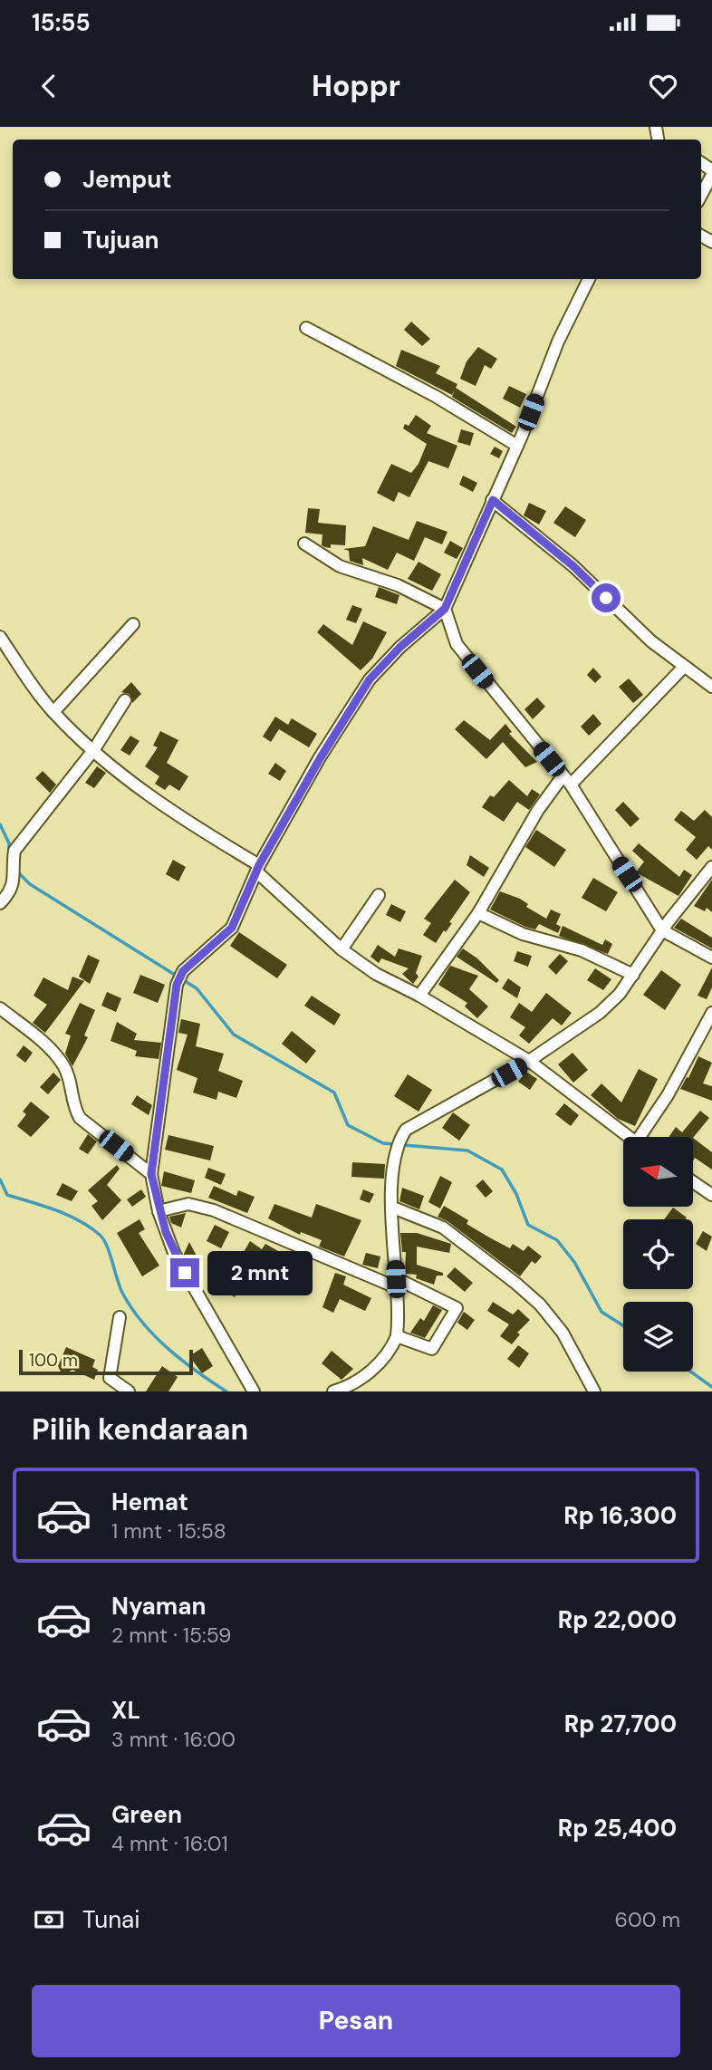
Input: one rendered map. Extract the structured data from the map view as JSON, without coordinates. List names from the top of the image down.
{
  "scale_bar": "100 m",
  "north": "left",
  "page": {
    "status": "15:55",
    "header": "Hoppr",
    "banner": ["Jemput", "Tujuan"],
    "bubble": "2 mnt",
    "scale": "100 m",
    "heading": "Pilih kendaraan",
    "list": [
      {
        "name": "Hemat",
        "note": "1 mnt · 15:58",
        "value": "Rp 16,300"
      },
      {
        "name": "Nyaman",
        "note": "2 mnt · 15:59",
        "value": "Rp 22,000"
      },
      {
        "name": "XL",
        "note": "3 mnt · 16:00",
        "value": "Rp 27,700"
      },
      {
        "name": "Green",
        "note": "4 mnt · 16:01",
        "value": "Rp 25,400"
      }
    ],
    "pay": ["Tunai", "600 m"],
    "buttons": "Pesan"
  }
}
